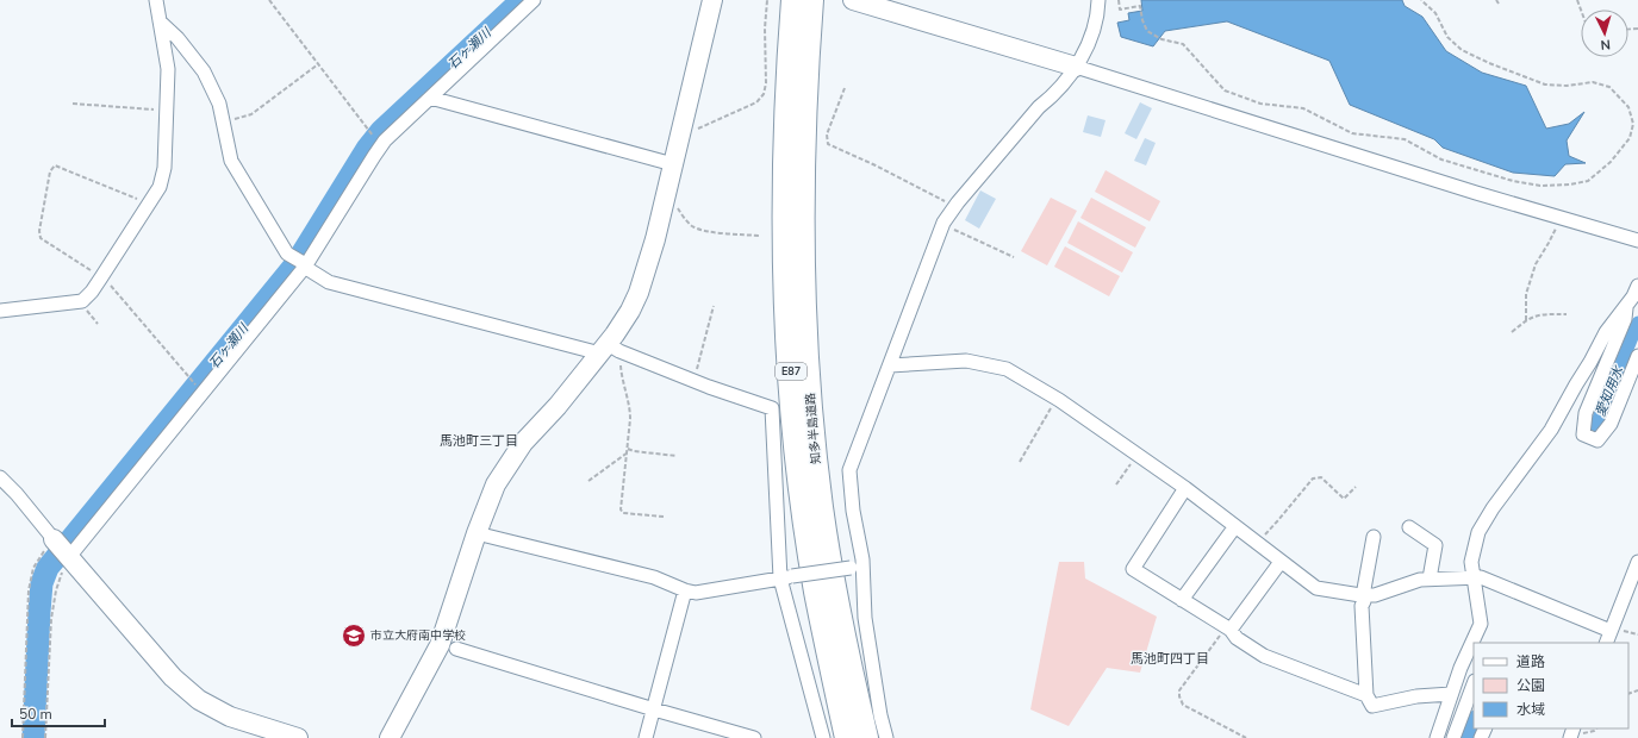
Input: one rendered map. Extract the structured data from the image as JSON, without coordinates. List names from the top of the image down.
{
  "streets": {
    "highway": ["E87", "知多半島道路"]
  },
  "districts": ["馬池町三丁目", "馬池町四丁目"],
  "water": ["石ヶ瀬川", "愛知用水"],
  "places": {
    "school or university": ["市立大府南中学校"]
  },
  "legend": ["道路", "公園", "水域"],
  "scale_bar": "50 m",
  "north": "bottom"
}
